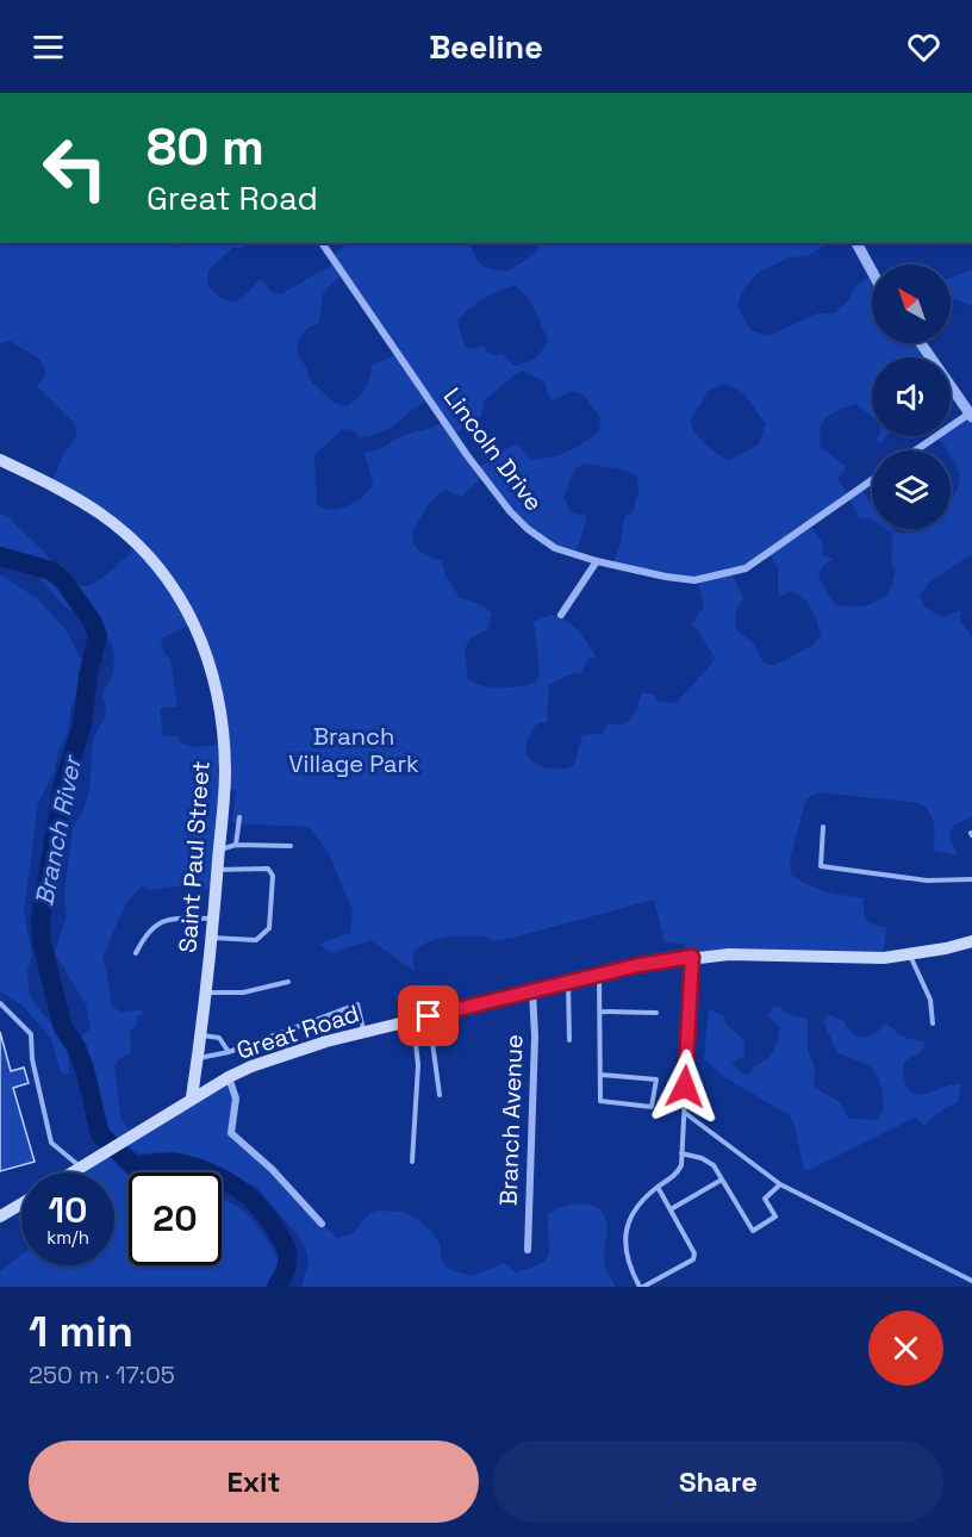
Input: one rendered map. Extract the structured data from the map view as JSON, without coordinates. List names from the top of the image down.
{
  "streets": {
    "main road": ["Saint Paul Street", "Great Road"],
    "street": ["Lincoln Drive", "Branch Avenue"]
  },
  "crossings": [
    ["Saint Paul Street", "Great Road"],
    ["Great Road", "Branch Avenue"]
  ],
  "water": ["Branch River"],
  "parks": ["Branch Village Park"],
  "north": "top left",
  "page": {
    "header": "Beeline",
    "turn": ["80 m", "Great Road"],
    "speed": "10 km/h",
    "limit": "20",
    "heading": ["1 min", "250 m · 17:05"],
    "buttons": ["Exit", "Share"]
  }
}
